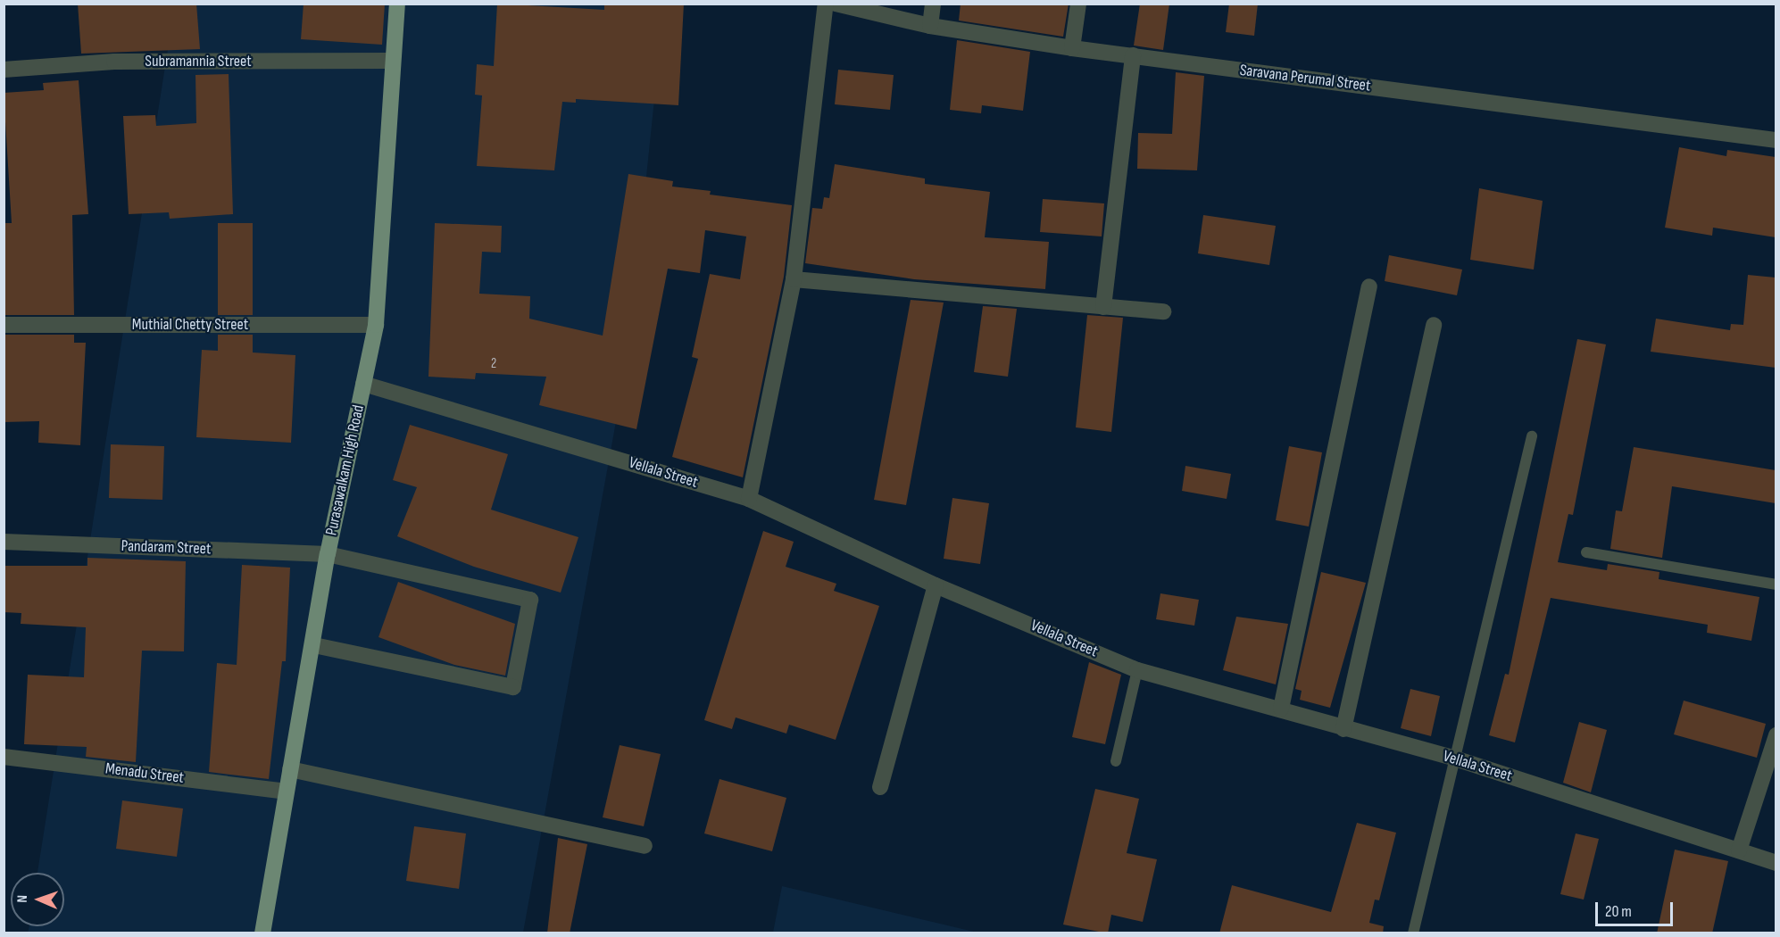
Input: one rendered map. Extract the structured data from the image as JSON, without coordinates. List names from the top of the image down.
{
  "streets": {
    "main road": ["Purasawalkam High Road"],
    "street": [
      "Subramannia Street",
      "Saravana Perumal Street",
      "Muthial Chetty Street",
      "Vellala Street",
      "Pandaram Street",
      "Menadu Street"
    ]
  },
  "crossings": [
    ["Subramannia Street", "Purasawalkam High Road"],
    ["Muthial Chetty Street", "Purasawalkam High Road"],
    ["Purasawalkam High Road", "Vellala Street"],
    ["Purasawalkam High Road", "Pandaram Street"],
    ["Purasawalkam High Road", "Menadu Street"]
  ],
  "house_numbers": ["2"],
  "scale_bar": "20 m",
  "north": "left"
}
